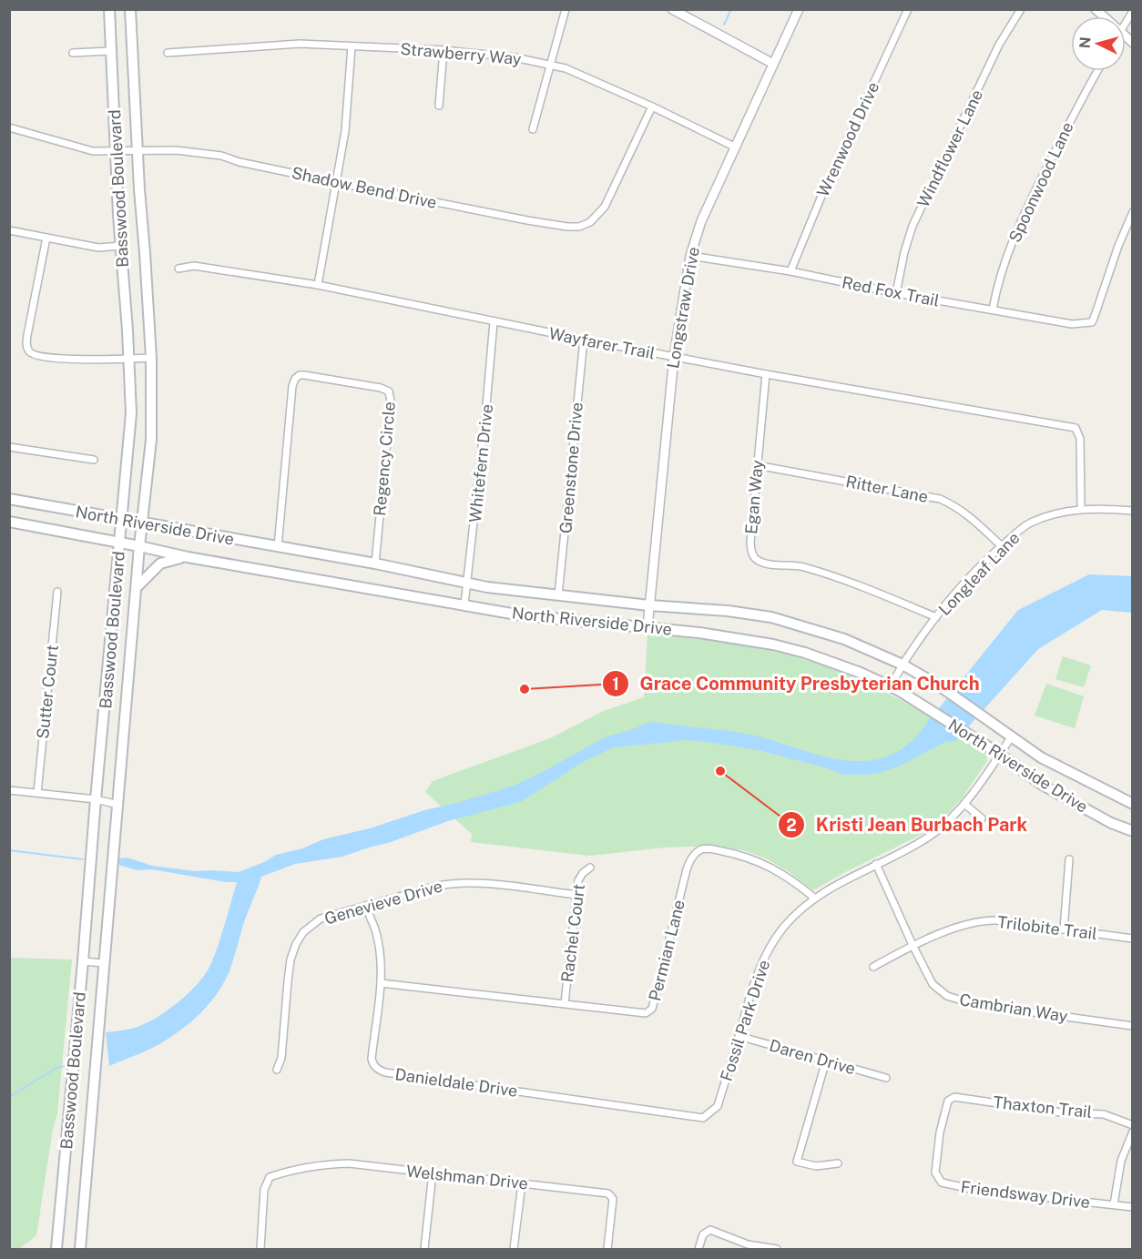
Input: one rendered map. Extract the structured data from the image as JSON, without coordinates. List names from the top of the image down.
{
  "streets": {
    "main road": ["Basswood Boulevard", "North Riverside Drive"],
    "street": [
      "Strawberry Way",
      "Wrenwood Drive",
      "Windflower Lane",
      "Spoonwood Lane",
      "Shadow Bend Drive",
      "Red Fox Trail",
      "Longstraw Drive",
      "Wayfarer Trail",
      "Regency Circle",
      "Whitefern Drive",
      "Greenstone Drive",
      "Ritter Lane",
      "Egan Way",
      "Longleaf Lane",
      "Sutter Court",
      "Genevieve Drive",
      "Trilobite Trail",
      "Rachel Court",
      "Permian Lane",
      "Cambrian Way",
      "Fossil Park Drive",
      "Daren Drive",
      "Danieldale Drive",
      "Thaxton Trail",
      "Welshman Drive",
      "Friendsway Drive"
    ]
  },
  "crossings": [
    ["Strawberry Way", "Shadow Bend Drive"],
    ["Strawberry Way", "Longstraw Drive"],
    ["Wrenwood Drive", "Red Fox Trail"],
    ["Windflower Lane", "Red Fox Trail"],
    ["Spoonwood Lane", "Red Fox Trail"],
    ["Shadow Bend Drive", "Basswood Boulevard"],
    ["Basswood Boulevard", "North Riverside Drive"],
    ["Red Fox Trail", "Longstraw Drive"],
    ["Longstraw Drive", "Wayfarer Trail"],
    ["Longstraw Drive", "North Riverside Drive"],
    ["Wayfarer Trail", "Whitefern Drive"],
    ["Wayfarer Trail", "Greenstone Drive"],
    ["Wayfarer Trail", "Egan Way"],
    ["Wayfarer Trail", "Longleaf Lane"],
    ["Regency Circle", "North Riverside Drive"],
    ["Whitefern Drive", "North Riverside Drive"],
    ["Greenstone Drive", "North Riverside Drive"],
    ["Ritter Lane", "Egan Way"],
    ["Ritter Lane", "Longleaf Lane"],
    ["Egan Way", "Longleaf Lane"],
    ["North Riverside Drive", "Longleaf Lane"],
    ["North Riverside Drive", "Fossil Park Drive"],
    ["Genevieve Drive", "Rachel Court"],
    ["Genevieve Drive", "Danieldale Drive"],
    ["Trilobite Trail", "Cambrian Way"],
    ["Rachel Court", "Permian Lane"],
    ["Permian Lane", "Fossil Park Drive"],
    ["Permian Lane", "Danieldale Drive"],
    ["Cambrian Way", "Fossil Park Drive"],
    ["Fossil Park Drive", "Daren Drive"],
    ["Fossil Park Drive", "Danieldale Drive"],
    ["Thaxton Trail", "Friendsway Drive"]
  ],
  "places": ["Grace Community Presbyterian Church", "Kristi Jean Burbach Park"],
  "north": "left"
}
